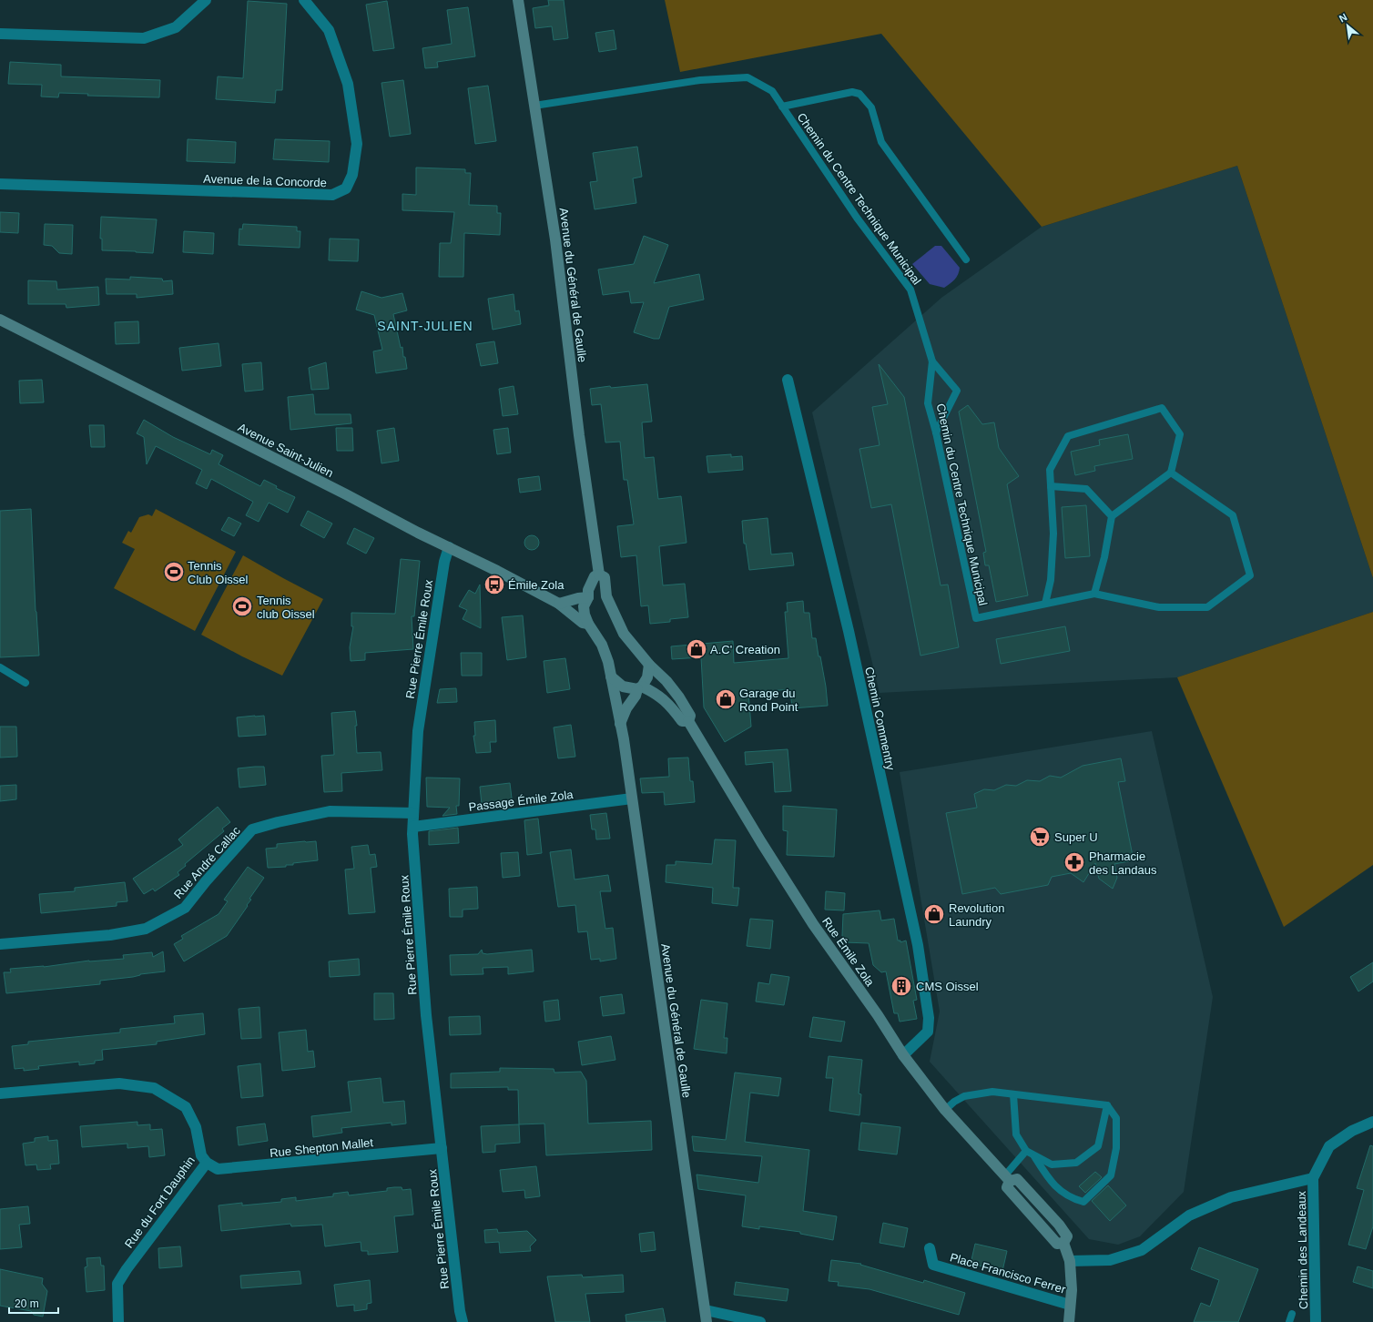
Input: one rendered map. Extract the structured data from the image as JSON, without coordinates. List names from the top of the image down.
{
  "streets": {
    "main road": ["Avenue du Général de Gaulle", "Avenue Saint-Julien", "Rue Émile Zola"],
    "street": [
      "Avenue de la Concorde",
      "Rue Pierre Émile Roux",
      "Chemin Commentry",
      "Passage Émile Zola",
      "Rue André Callac",
      "Rue Shepton Mallet",
      "Rue du Fort Dauphin",
      "Chemin des Landeaux",
      "Place Francisco Ferrer"
    ],
    "lane": ["Chemin du Centre Technique Municipal"]
  },
  "crossings": [
    ["Chemin du Centre Technique Municipal", "Avenue du Général de Gaulle"],
    ["Avenue du Général de Gaulle", "Avenue Saint-Julien"],
    ["Avenue du Général de Gaulle", "Passage Émile Zola"],
    ["Avenue du Général de Gaulle", "Rue Émile Zola"],
    ["Avenue Saint-Julien", "Rue Pierre Émile Roux"],
    ["Rue Pierre Émile Roux", "Passage Émile Zola"],
    ["Rue Pierre Émile Roux", "Rue André Callac"],
    ["Rue Pierre Émile Roux", "Rue Shepton Mallet"],
    ["Chemin Commentry", "Rue Émile Zola"],
    ["Rue Émile Zola", "Place Francisco Ferrer"],
    ["Rue Shepton Mallet", "Rue du Fort Dauphin"]
  ],
  "districts": ["SAINT-JULIEN"],
  "places": {
    "sports": ["Tennis Club Oissel", "Tennis club Oissel"],
    "bus stop": ["Émile Zola"],
    "shop": ["A.C' Creation", "Garage du Rond Point", "Revolution Laundry"],
    "supermarket": ["Super U"],
    "pharmacy": ["Pharmacie des Landaus"],
    "building": ["CMS Oissel"]
  },
  "scale_bar": "20 m",
  "north": "top left"
}
